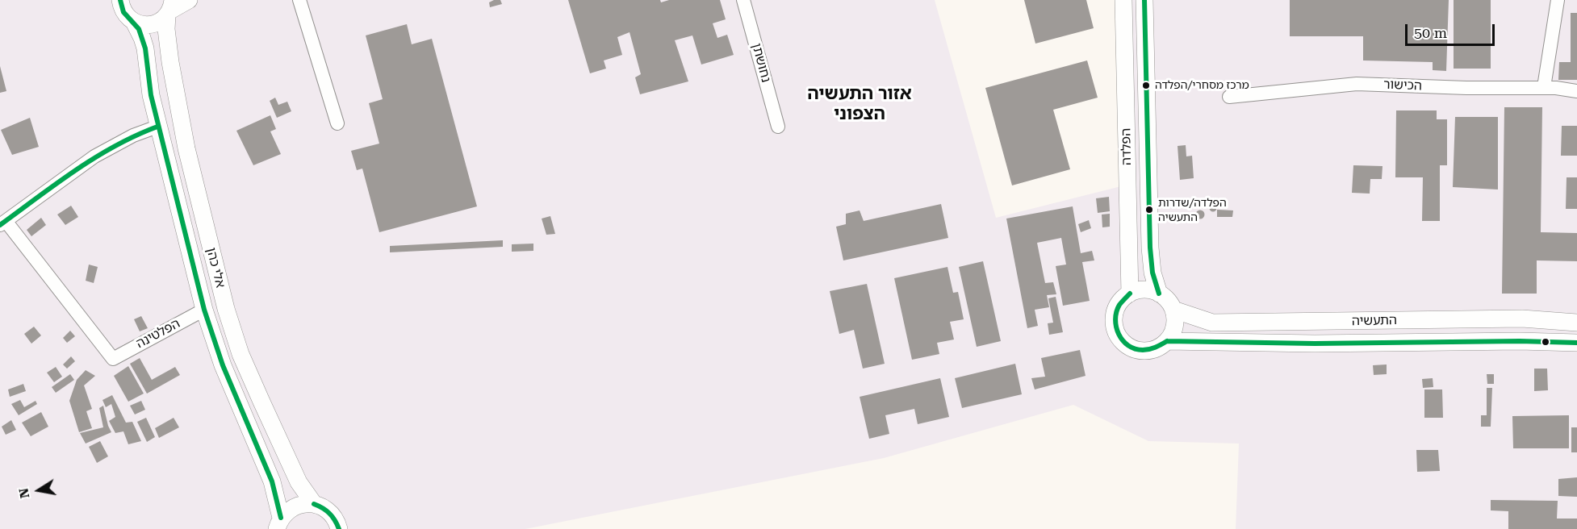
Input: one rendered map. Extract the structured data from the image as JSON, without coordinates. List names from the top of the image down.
{
  "streets": {
    "street": [
      "נחושתן",
      "הכישור",
      "הפלדה",
      "אלי כהן",
      "התעשיה",
      "הפלטינה"
    ]
  },
  "crossings": [
    ["הפלדה", "התעשיה"],
    ["אלי כהן", "הפלטינה"]
  ],
  "districts": ["אזור התעשיה הצפוני"],
  "places": ["מרכז מסחרי/הפלדה", "הפלדה/שדרות התעשיה"],
  "scale_bar": "50 m",
  "north": "left"
}
